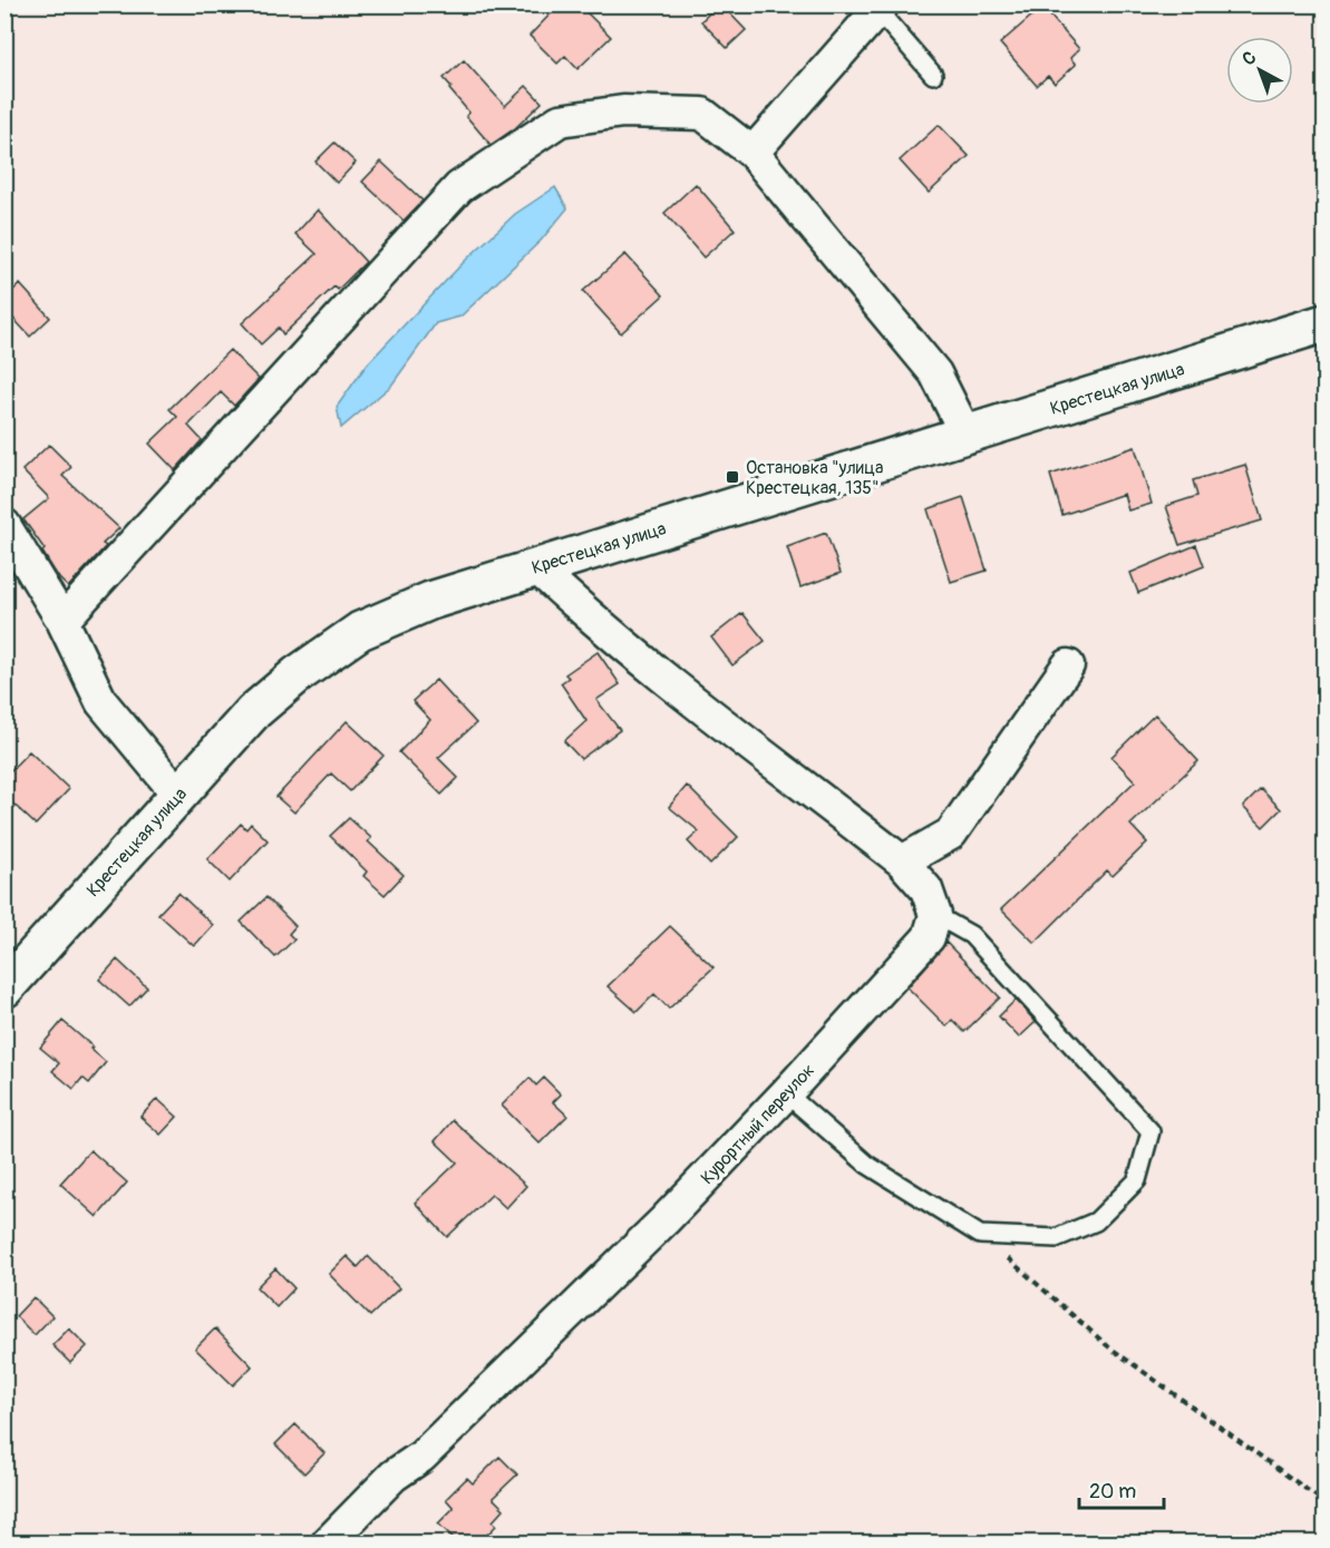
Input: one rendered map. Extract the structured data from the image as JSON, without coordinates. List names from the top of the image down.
{
  "streets": {
    "main road": ["Крестецкая улица"],
    "street": ["Курортный переулок"]
  },
  "places": {
    "transit": ["Остановка \"улица Крестецкая, 135\""]
  },
  "scale_bar": "20 m",
  "north": "top left"
}
